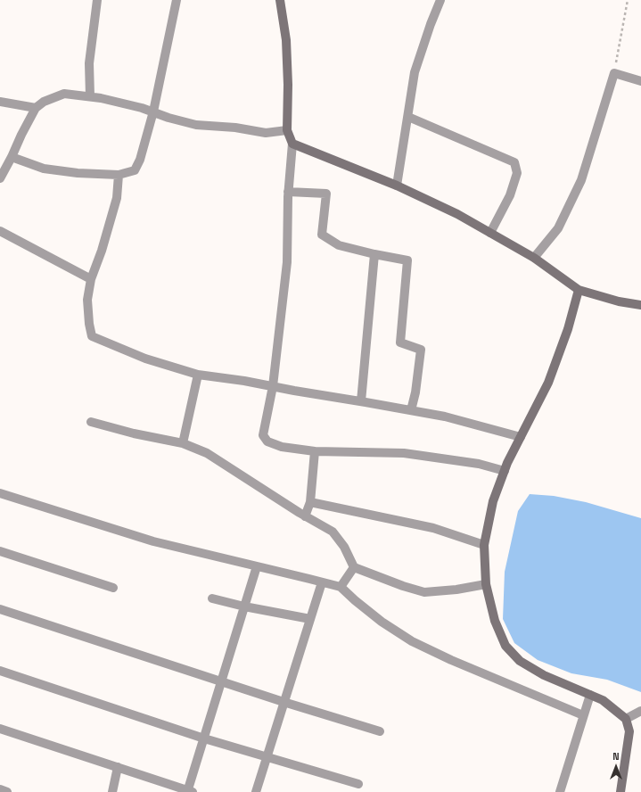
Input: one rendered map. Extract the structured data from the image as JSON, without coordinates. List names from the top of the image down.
{
  "north": "top"
}
